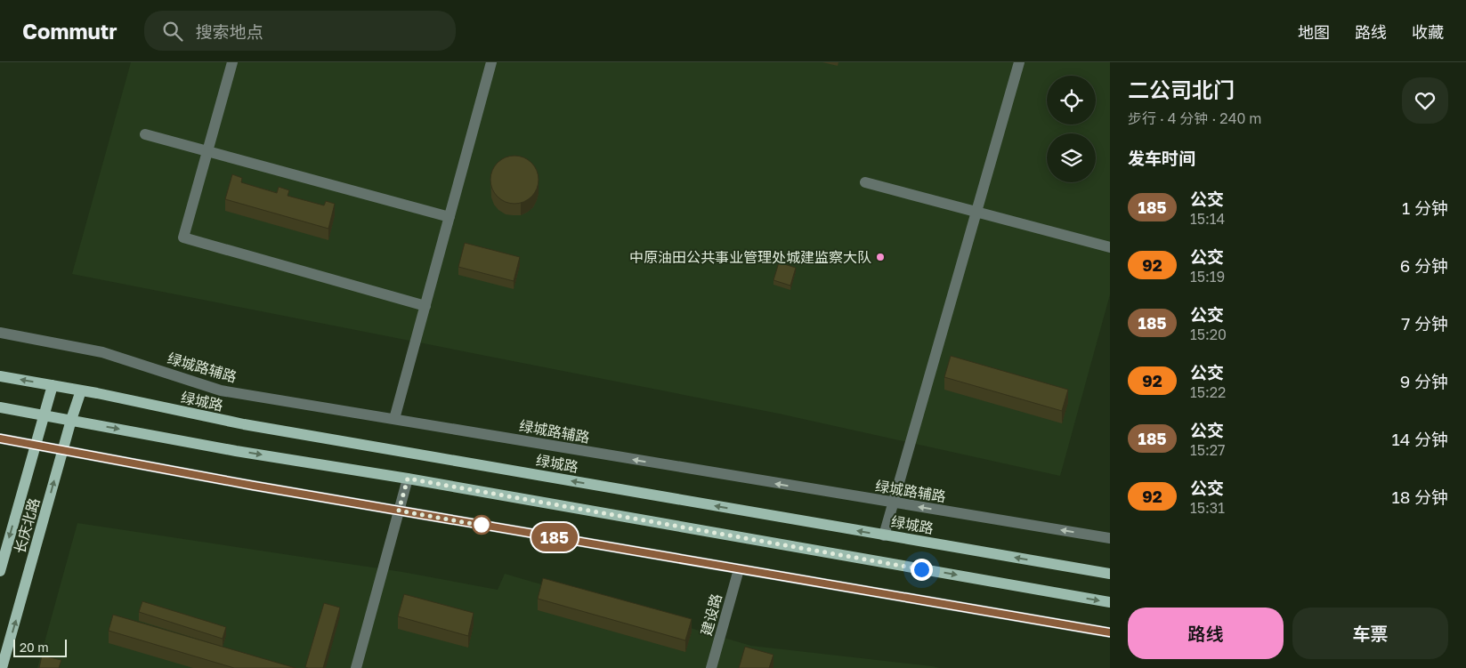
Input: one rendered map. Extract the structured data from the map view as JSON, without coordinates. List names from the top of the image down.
{
  "streets": {
    "main road": ["绿城路", "长庆北路"],
    "street": ["绿城路辅路", "建设路"]
  },
  "crossings": [
    ["绿城路", "长庆北路"]
  ],
  "places": ["中原油田公共事业管理处城建监察大队"],
  "lines": ["bus line 185"],
  "scale_bar": "20 m",
  "page": {
    "header": "Commutr",
    "search": "搜索地点",
    "nav": ["地图", "路线", "收藏"],
    "on_map": "185",
    "heading": [
      ["二公司北门", "步行 · 4 分钟 · 240 m"],
      "发车时间"
    ],
    "list": [
      {
        "mark": "185",
        "name": "公交",
        "note": "15:14",
        "value": "1 分钟"
      },
      {
        "mark": "92",
        "name": "公交",
        "note": "15:19",
        "value": "6 分钟"
      },
      {
        "mark": "185",
        "name": "公交",
        "note": "15:20",
        "value": "7 分钟"
      },
      {
        "mark": "92",
        "name": "公交",
        "note": "15:22",
        "value": "9 分钟"
      },
      {
        "mark": "185",
        "name": "公交",
        "note": "15:27",
        "value": "14 分钟"
      },
      {
        "mark": "92",
        "name": "公交",
        "note": "15:31",
        "value": "18 分钟"
      }
    ],
    "buttons": ["路线", "车票"],
    "scale": "20 m"
  }
}
